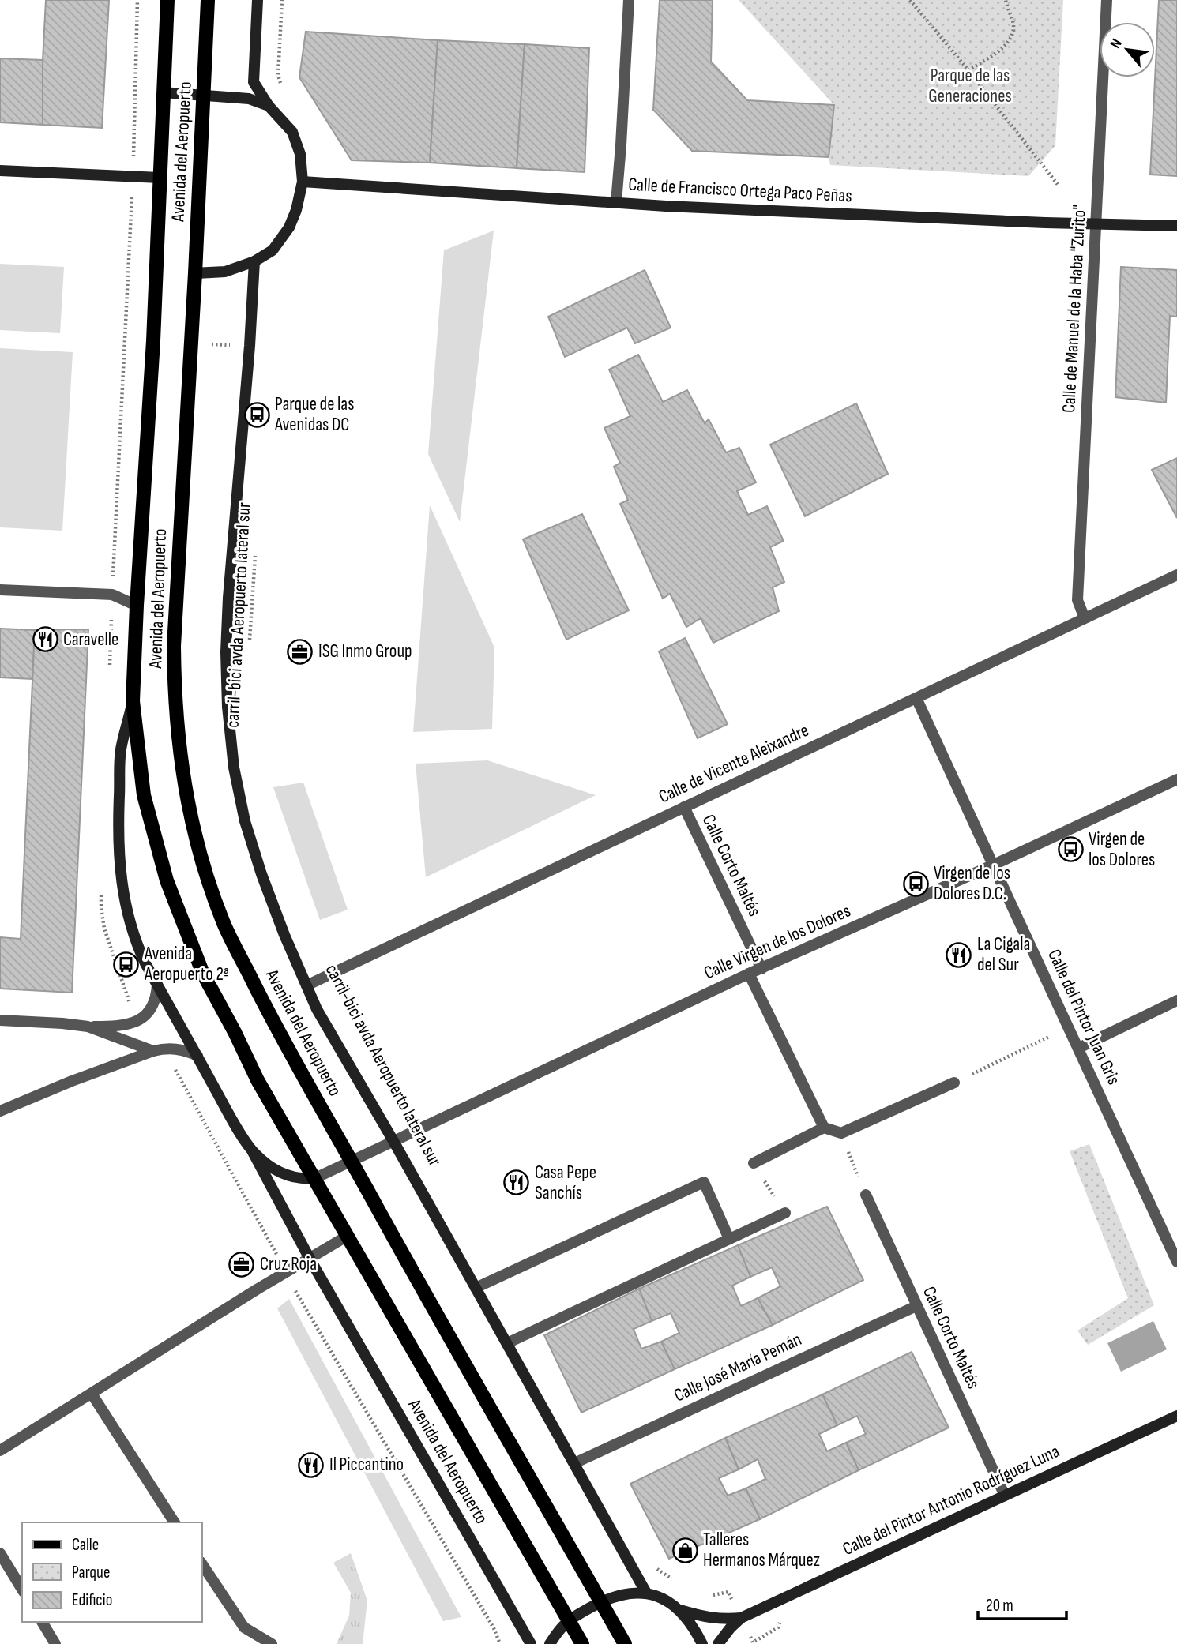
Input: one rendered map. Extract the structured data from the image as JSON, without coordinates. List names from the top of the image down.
{
  "streets": {
    "main road": ["Avenida del Aeropuerto"],
    "street": [
      "Calle de Francisco Ortega Paco Peñas",
      "Calle de Manuel de la Haba \"Zurito\"",
      "Calle de Vicente Aleixandre",
      "Calle Corto Maltés",
      "Calle Virgen de los Dolores",
      "Calle del Pintor Juan Gris",
      "Calle José María Pemán",
      "Calle del Pintor Antonio Rodríguez Luna"
    ],
    "path": ["carril-bici avda Aeropuerto lateral sur"]
  },
  "crossings": [
    ["Avenida del Aeropuerto", "Calle de Vicente Aleixandre"],
    ["Avenida del Aeropuerto", "Calle Virgen de los Dolores"],
    ["Avenida del Aeropuerto", "Calle José María Pemán"],
    ["Calle de Francisco Ortega Paco Peñas", "Calle de Manuel de la Haba \"Zurito\""],
    ["Calle de Manuel de la Haba \"Zurito\"", "Calle de Vicente Aleixandre"],
    ["Calle de Vicente Aleixandre", "Calle Corto Maltés"],
    ["Calle de Vicente Aleixandre", "Calle del Pintor Juan Gris"],
    ["Calle Corto Maltés", "Calle Virgen de los Dolores"],
    ["Calle Corto Maltés", "Calle José María Pemán"],
    ["Calle Corto Maltés", "Calle del Pintor Antonio Rodríguez Luna"],
    ["Calle Virgen de los Dolores", "Calle del Pintor Juan Gris"]
  ],
  "parks": ["Parque de las Generaciones"],
  "places": {
    "bus stop": [
      "Parque de las Avenidas DC",
      "Virgen de los Dolores",
      "Virgen de los Dolores D.C.",
      "Avenida Aeropuerto 2ª"
    ],
    "restaurant": [
      "Caravelle",
      "La Cigala del Sur",
      "Casa Pepe Sanchís",
      "Il Piccantino"
    ],
    "office": ["ISG Inmo Group", "Cruz Roja"],
    "shop": ["Talleres Hermanos Márquez"]
  },
  "legend": ["Calle", "Parque", "Edificio"],
  "scale_bar": "20 m",
  "north": "top left"
}
